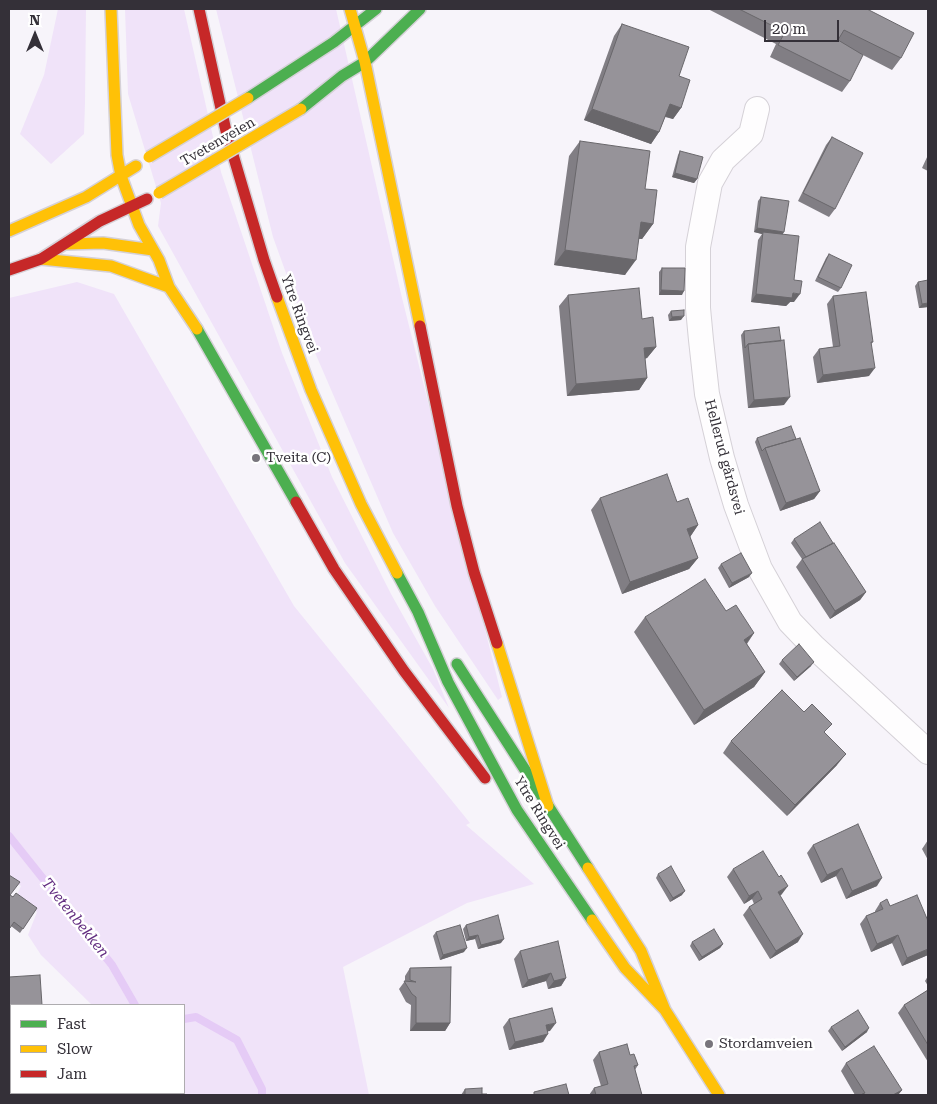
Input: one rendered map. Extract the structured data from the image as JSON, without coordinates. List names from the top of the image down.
{
  "streets": {
    "main road": ["Tvetenveien", "Ytre Ringvei"],
    "street": ["Hellerud gårdsvei"]
  },
  "water": ["Tvetenbekken"],
  "places": ["Tveita (C)", "Stordamveien"],
  "legend": ["Fast", "Slow", "Jam"],
  "scale_bar": "20 m",
  "north": "top"
}
